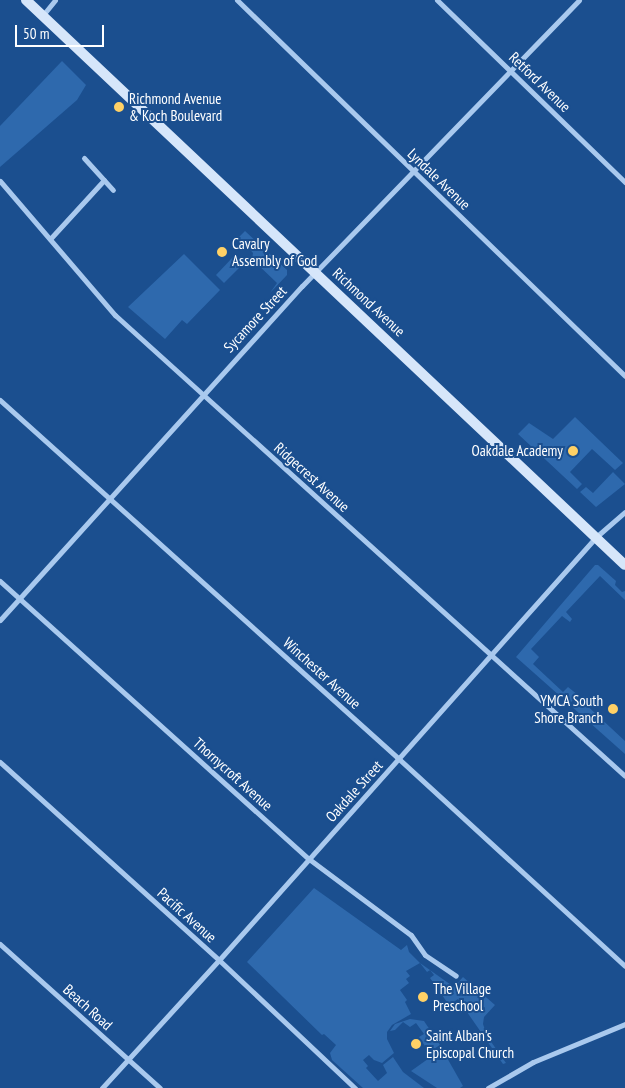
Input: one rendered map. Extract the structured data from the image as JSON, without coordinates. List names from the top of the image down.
{
  "streets": {
    "main road": ["Richmond Avenue"],
    "street": [
      "Retford Avenue",
      "Lyndale Avenue",
      "Sycamore Street",
      "Ridgecrest Avenue",
      "Winchester Avenue",
      "Thornycroft Avenue",
      "Oakdale Street",
      "Pacific Avenue",
      "Beach Road"
    ]
  },
  "crossings": [
    ["Retford Avenue", "Sycamore Street"],
    ["Lyndale Avenue", "Sycamore Street"],
    ["Richmond Avenue", "Sycamore Street"],
    ["Richmond Avenue", "Oakdale Street"],
    ["Sycamore Street", "Ridgecrest Avenue"],
    ["Sycamore Street", "Winchester Avenue"],
    ["Sycamore Street", "Thornycroft Avenue"],
    ["Ridgecrest Avenue", "Oakdale Street"],
    ["Winchester Avenue", "Oakdale Street"],
    ["Thornycroft Avenue", "Oakdale Street"],
    ["Oakdale Street", "Pacific Avenue"],
    ["Oakdale Street", "Beach Road"]
  ],
  "places": [
    "Richmond Avenue & Koch Boulevard",
    "Cavalry Assembly of God",
    "Oakdale Academy",
    "YMCA South Shore Branch",
    "The Village Preschool",
    "Saint Alban's Episcopal Church"
  ],
  "scale_bar": "50 m"
}
